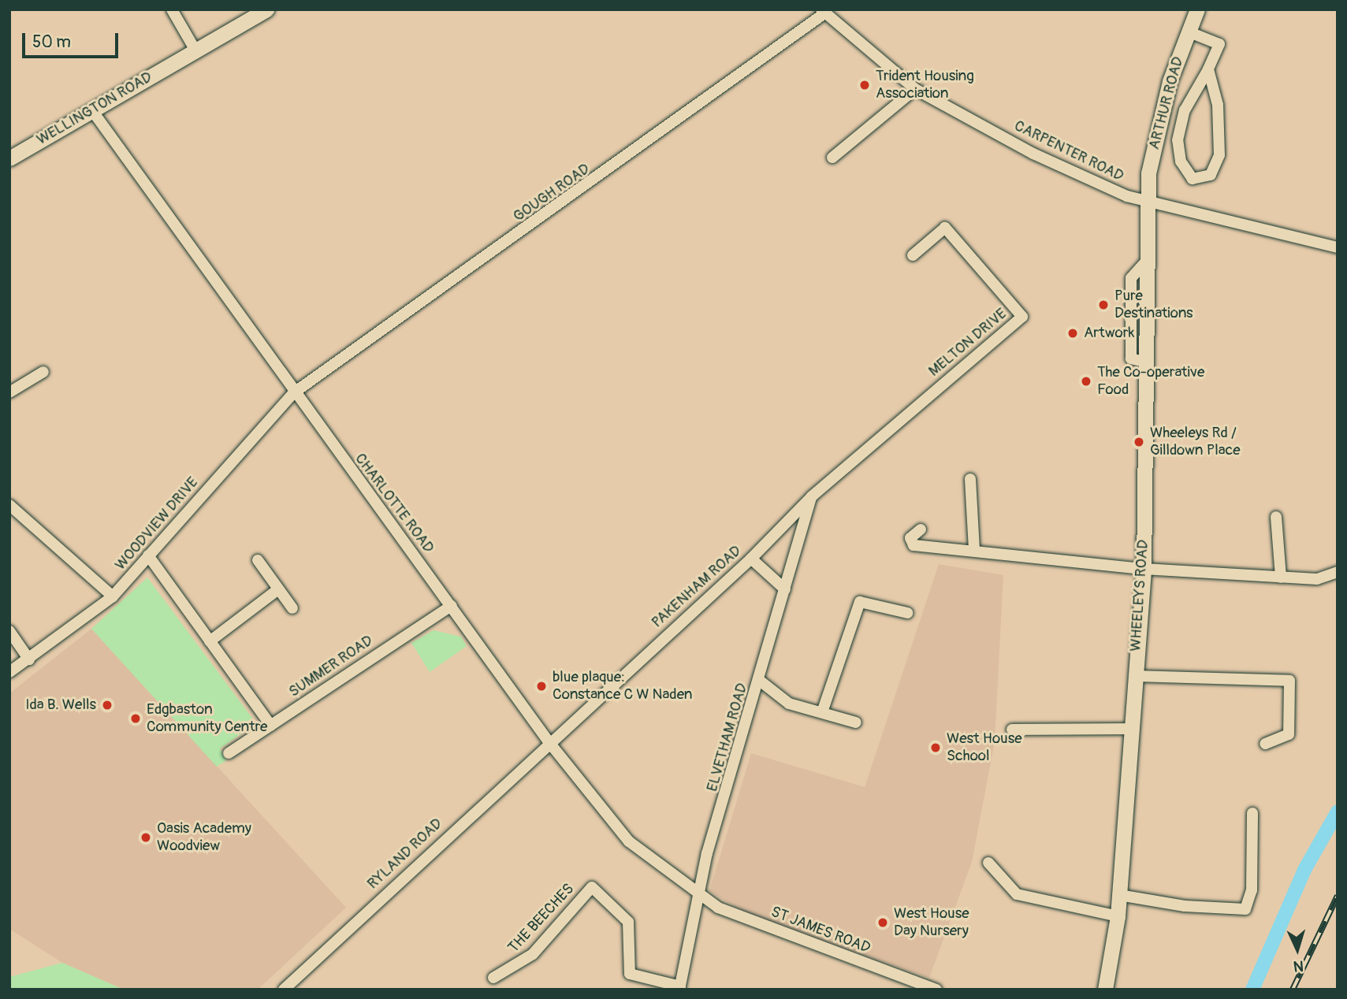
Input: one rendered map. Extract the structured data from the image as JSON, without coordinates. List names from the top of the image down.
{
  "streets": {
    "street": [
      "ARTHUR ROAD",
      "WELLINGTON ROAD",
      "CARPENTER ROAD",
      "GOUGH ROAD",
      "MELTON DRIVE",
      "CHARLOTTE ROAD",
      "WOODVIEW DRIVE",
      "PAKENHAM ROAD",
      "WHEELEYS ROAD",
      "SUMMER ROAD",
      "ELVETHAM ROAD",
      "RYLAND ROAD",
      "THE BEECHES",
      "ST JAMES ROAD"
    ]
  },
  "crossings": [
    ["ARTHUR ROAD", "CARPENTER ROAD"],
    ["ARTHUR ROAD", "WHEELEYS ROAD"],
    ["WELLINGTON ROAD", "CHARLOTTE ROAD"],
    ["CARPENTER ROAD", "GOUGH ROAD"],
    ["CARPENTER ROAD", "WHEELEYS ROAD"],
    ["GOUGH ROAD", "CHARLOTTE ROAD"],
    ["GOUGH ROAD", "WOODVIEW DRIVE"],
    ["MELTON DRIVE", "PAKENHAM ROAD"],
    ["CHARLOTTE ROAD", "WOODVIEW DRIVE"],
    ["CHARLOTTE ROAD", "PAKENHAM ROAD"],
    ["CHARLOTTE ROAD", "SUMMER ROAD"],
    ["CHARLOTTE ROAD", "ELVETHAM ROAD"],
    ["CHARLOTTE ROAD", "RYLAND ROAD"],
    ["CHARLOTTE ROAD", "ST JAMES ROAD"],
    ["PAKENHAM ROAD", "ELVETHAM ROAD"],
    ["PAKENHAM ROAD", "RYLAND ROAD"],
    ["ELVETHAM ROAD", "THE BEECHES"],
    ["ELVETHAM ROAD", "ST JAMES ROAD"]
  ],
  "places": [
    "Trident Housing Association",
    "Pure Destinations",
    "Artwork",
    "The Co-operative Food",
    "Wheeleys Rd / Gilldown Place",
    "blue plaque: Constance C W Naden",
    "Ida B. Wells",
    "Edgbaston Community Centre",
    "West House School",
    "Oasis Academy Woodview",
    "West House Day Nursery"
  ],
  "scale_bar": "50 m",
  "north": "bottom"
}
